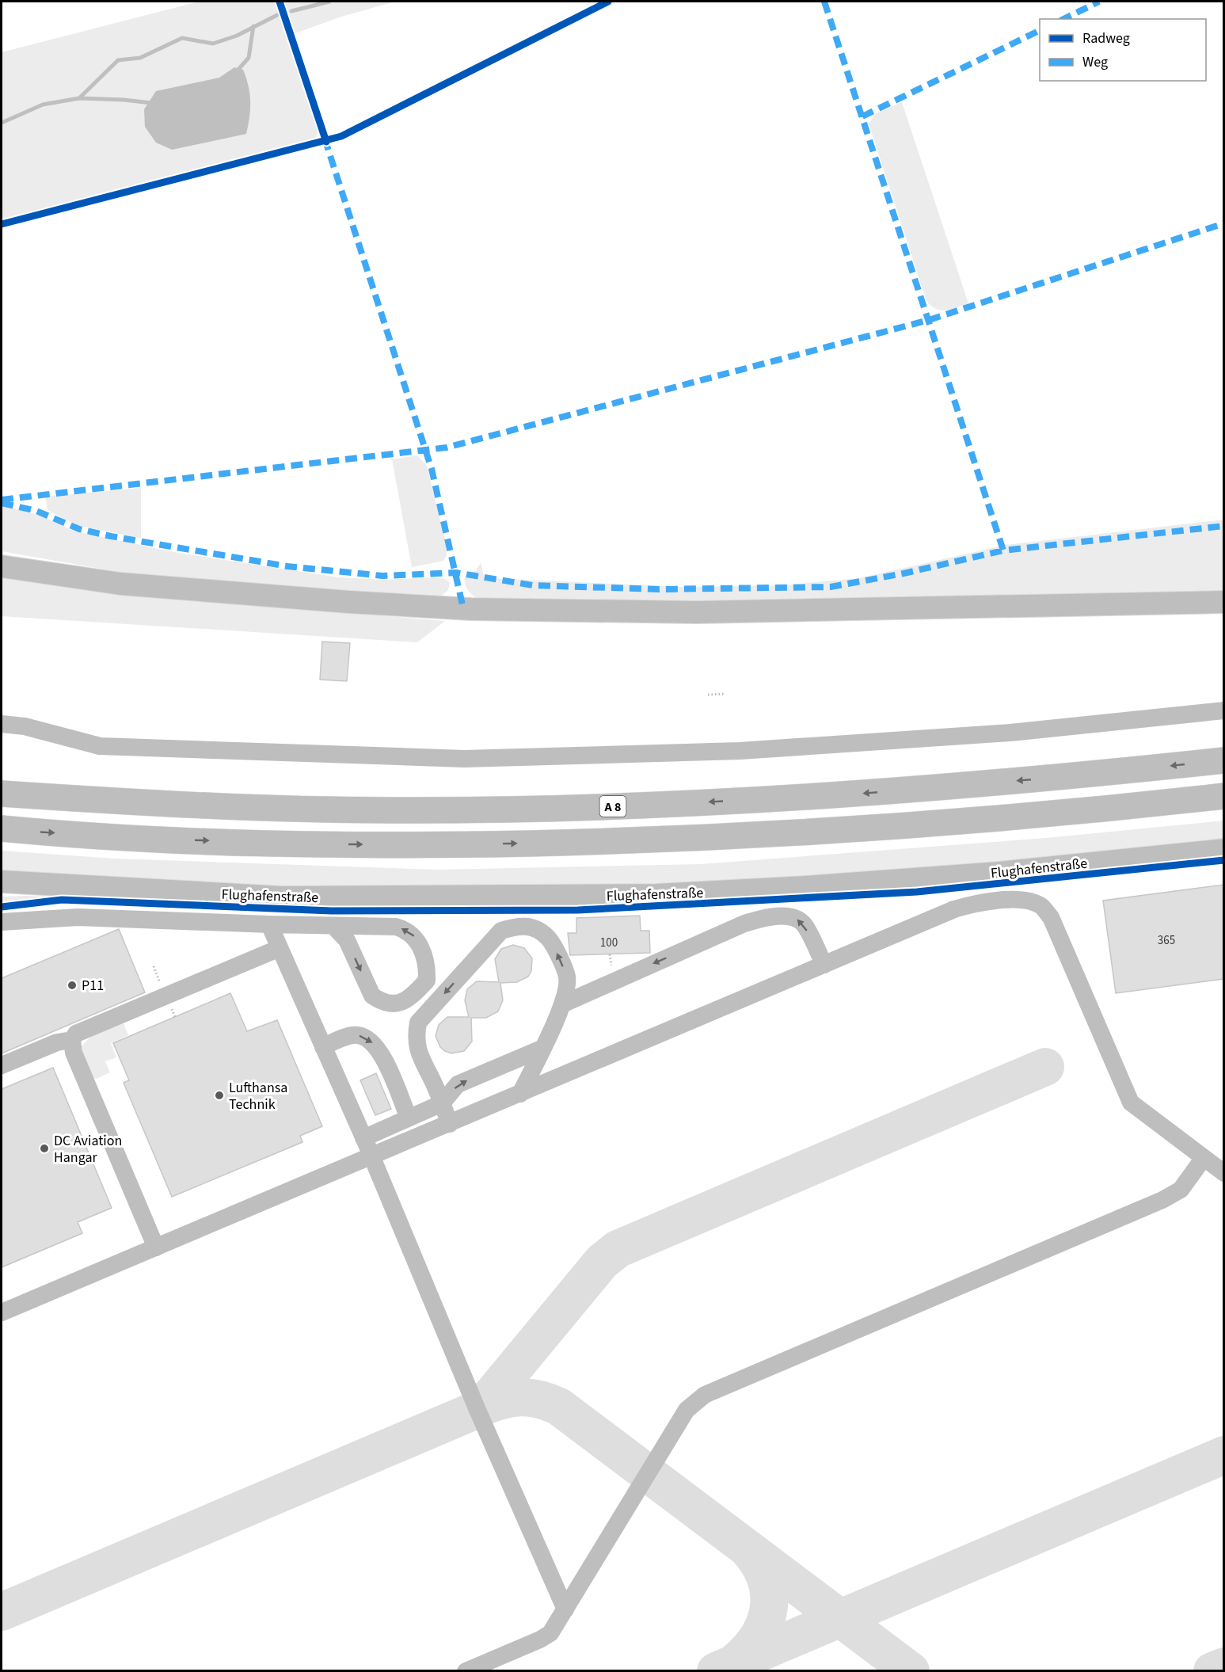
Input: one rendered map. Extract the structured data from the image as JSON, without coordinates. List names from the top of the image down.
{
  "streets": {
    "highway": ["A 8"],
    "main road": ["Flughafenstraße"]
  },
  "places": ["P11", "Lufthansa Technik", "DC Aviation Hangar"],
  "house_numbers": ["365", "100"],
  "legend": ["Radweg", "Weg"]
}
